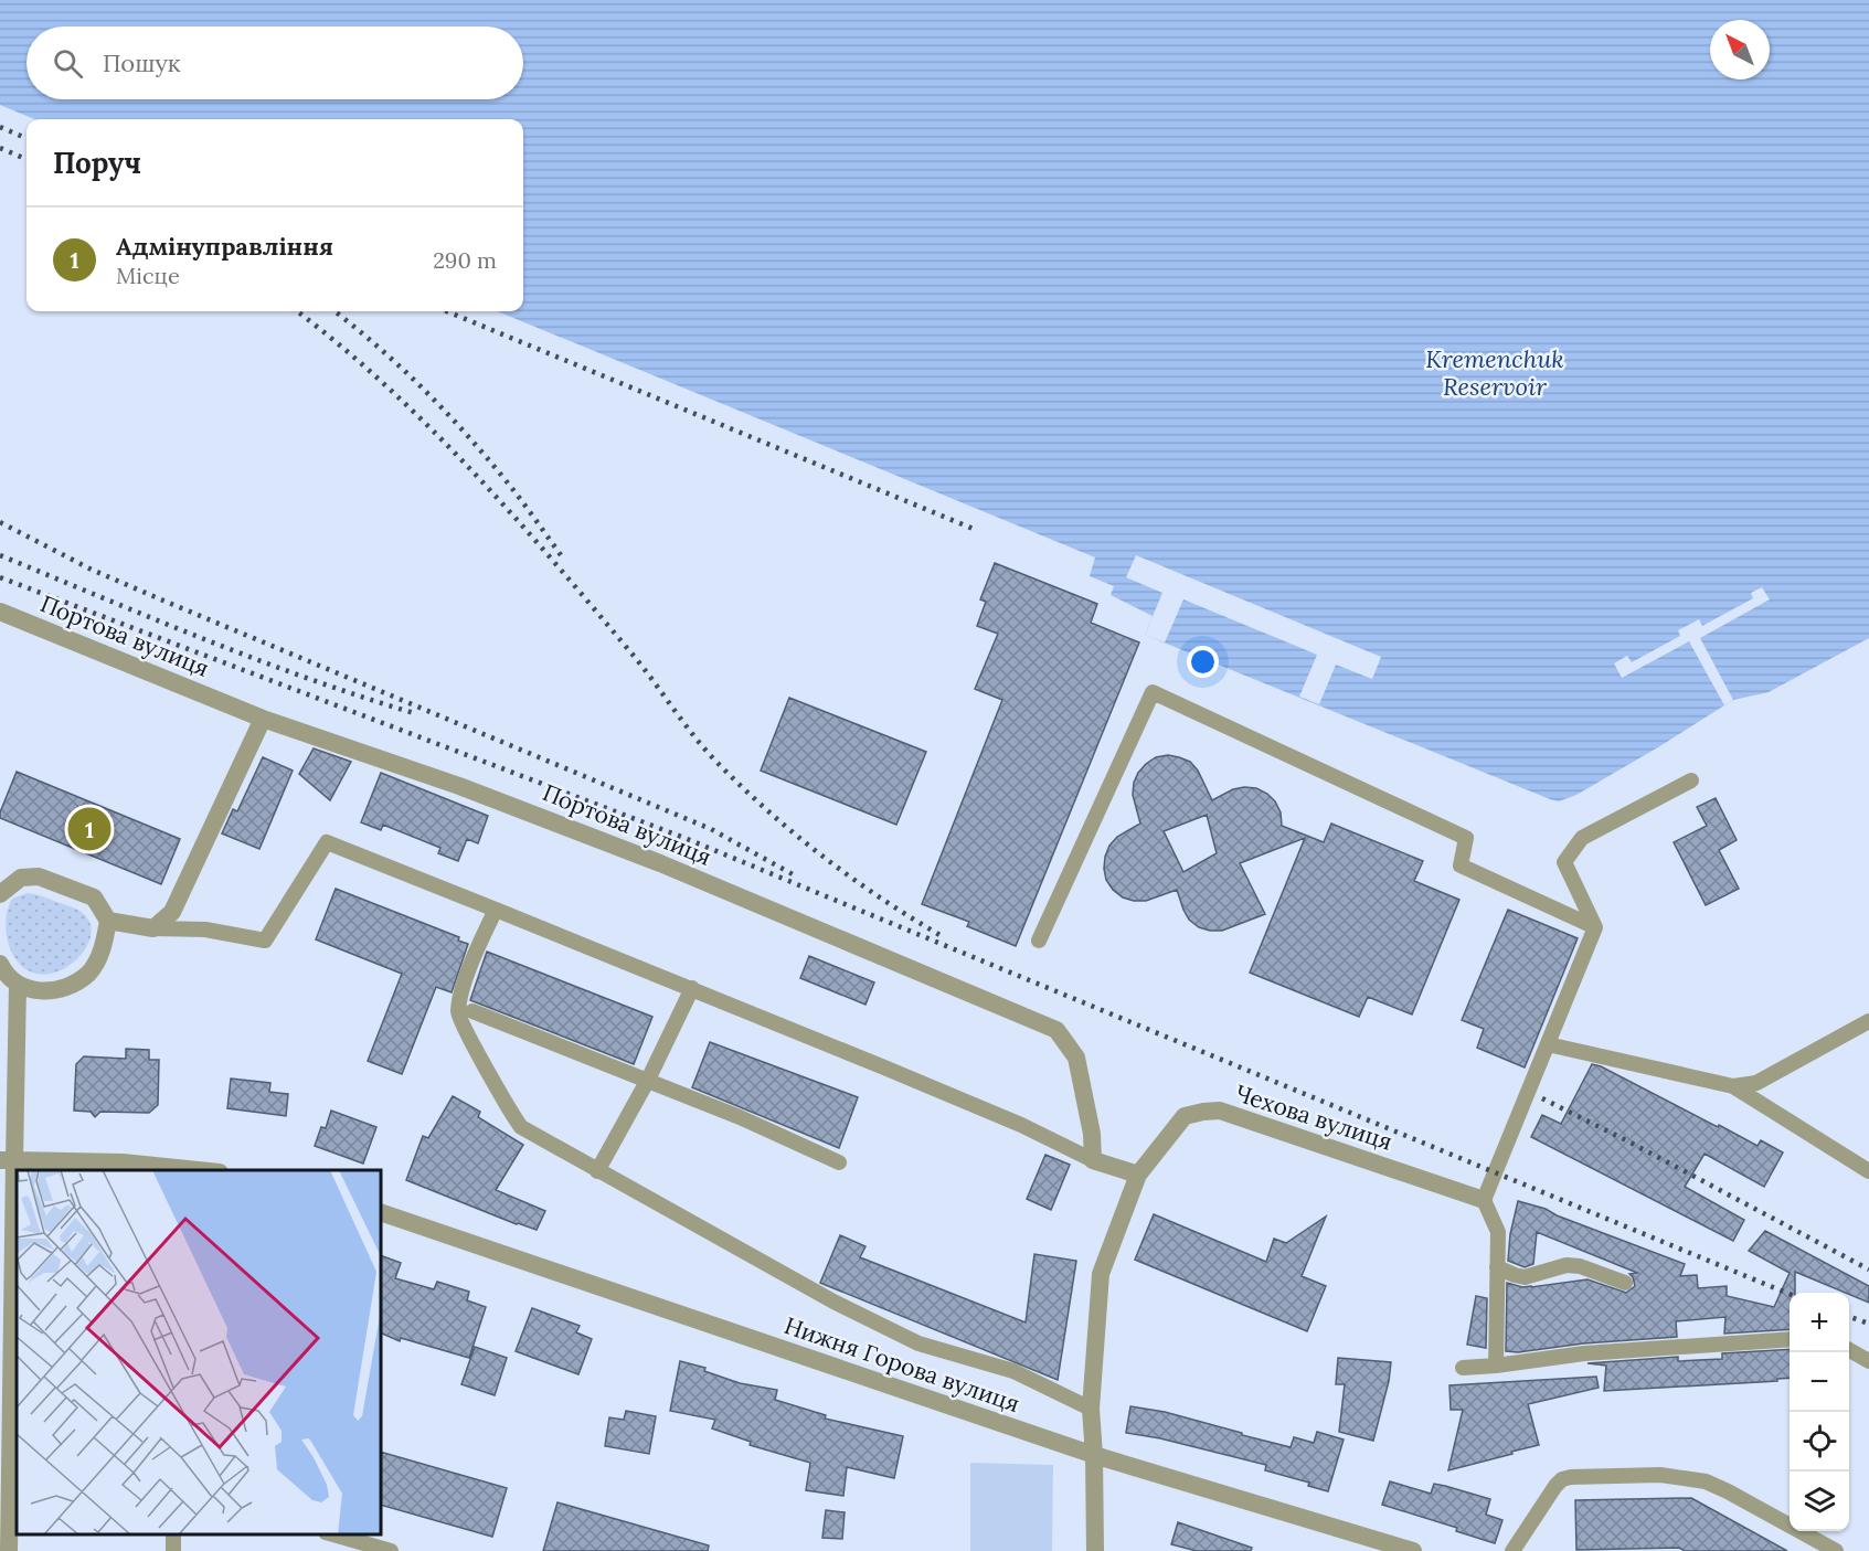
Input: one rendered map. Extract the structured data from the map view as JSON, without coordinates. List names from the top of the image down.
{
  "streets": {
    "street": ["Портова вулиця", "Чехова вулиця", "Нижня Горова вулиця"]
  },
  "crossings": [
    ["Чехова вулиця", "Нижня Горова вулиця"]
  ],
  "water": ["Kremenchuk Reservoir"],
  "north": "top left",
  "page": {
    "search": "Пошук",
    "heading": "Поруч",
    "list": [
      {
        "mark": "1",
        "name": "Адмінуправління",
        "note": "Місце",
        "value": "290 m"
      }
    ],
    "pins": "1",
    "map_buttons": ["+", "−"]
  }
}
